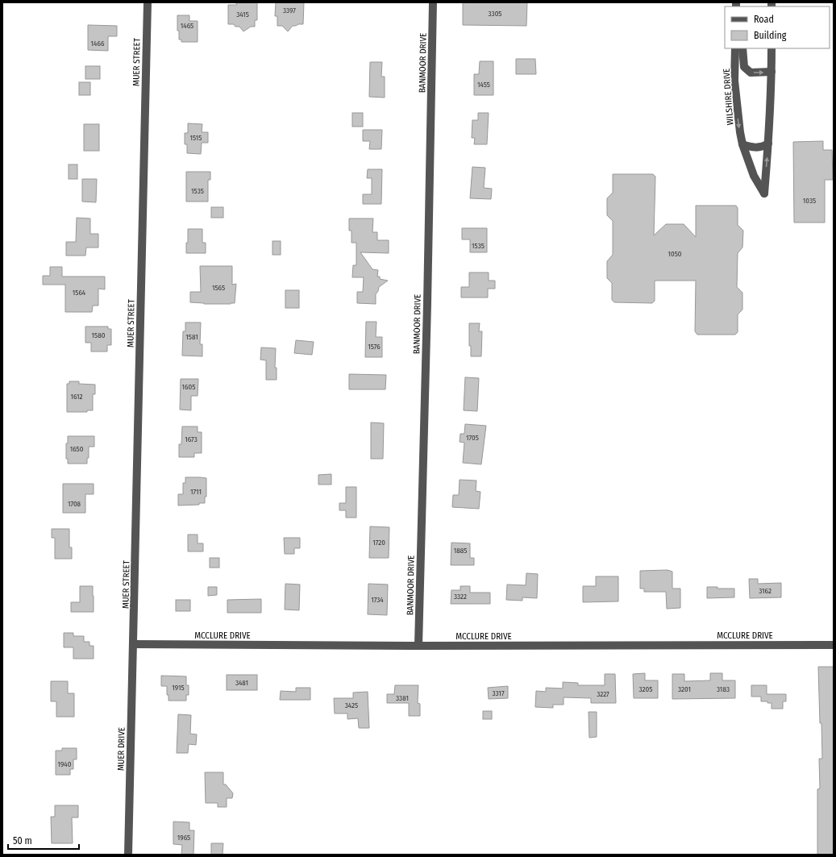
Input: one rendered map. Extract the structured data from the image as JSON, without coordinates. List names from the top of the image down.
{
  "streets": {
    "street": [
      "MUER STREET",
      "BANMOOR DRIVE",
      "WILSHIRE DRIVE",
      "MCCLURE DRIVE",
      "MUER DRIVE"
    ]
  },
  "crossings": [
    ["MUER STREET", "MCCLURE DRIVE"],
    ["MUER STREET", "MUER DRIVE"],
    ["BANMOOR DRIVE", "MCCLURE DRIVE"],
    ["MCCLURE DRIVE", "MUER DRIVE"]
  ],
  "house_numbers": [
    "3397",
    "3305",
    "3415",
    "1465",
    "1466",
    "1455",
    "1515",
    "1535",
    "1035",
    "1535",
    "1050",
    "1565",
    "1564",
    "1580",
    "1581",
    "1576",
    "1605",
    "1612",
    "1705",
    "1673",
    "1650",
    "1711",
    "1708",
    "1720",
    "1885",
    "3162",
    "3322",
    "1734",
    "3481",
    "1915",
    "3205",
    "3201",
    "3183",
    "3317",
    "3227",
    "3381",
    "3425",
    "1940",
    "1965"
  ],
  "legend": ["Road", "Building"],
  "scale_bar": "50 m"
}
